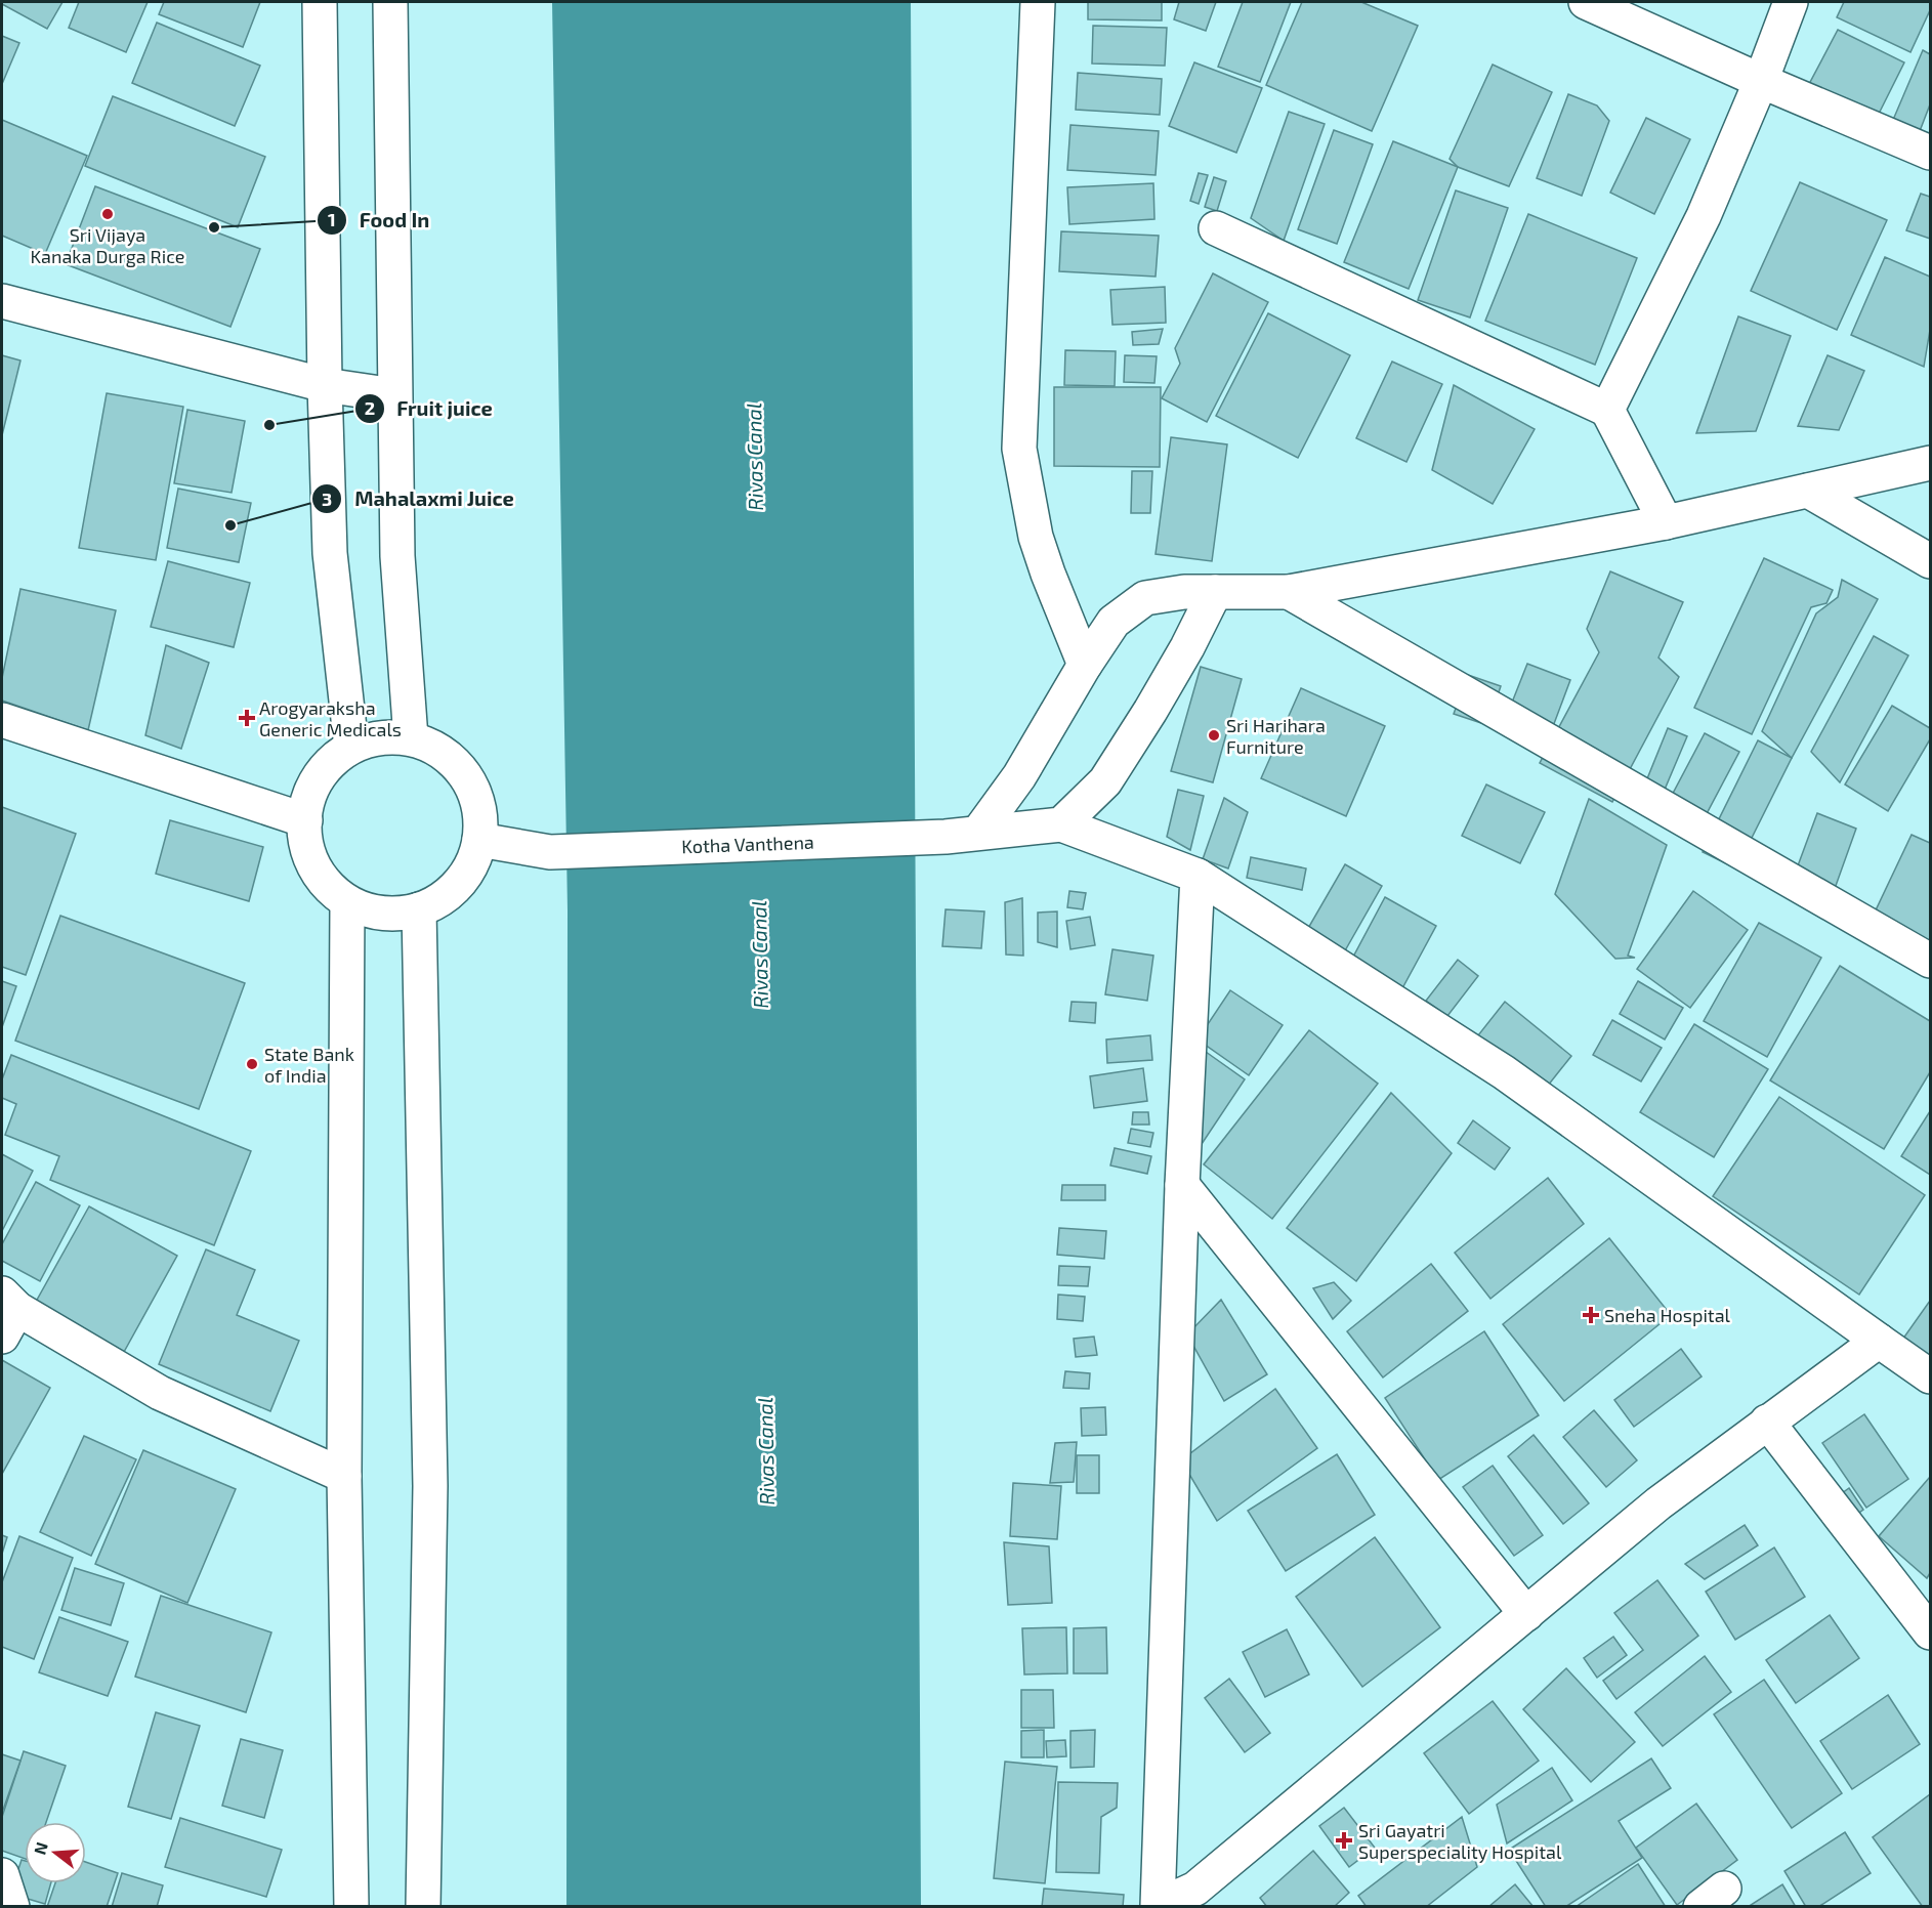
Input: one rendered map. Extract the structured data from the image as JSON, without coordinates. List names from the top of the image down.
{
  "streets": {
    "street": ["Kotha Vanthena"]
  },
  "water": ["Rivas Canal"],
  "places": {
    "other": [
      "Sri Vijaya Kanaka Durga Rice",
      "Food In",
      "Fruit juice",
      "Mahalaxmi Juice",
      "Sri Harihara Furniture",
      "State Bank of India"
    ],
    "health": ["Arogyaraksha Generic Medicals", "Sneha Hospital", "Sri Gayatri Superspeciality Hospital"]
  },
  "north": "left"
}
